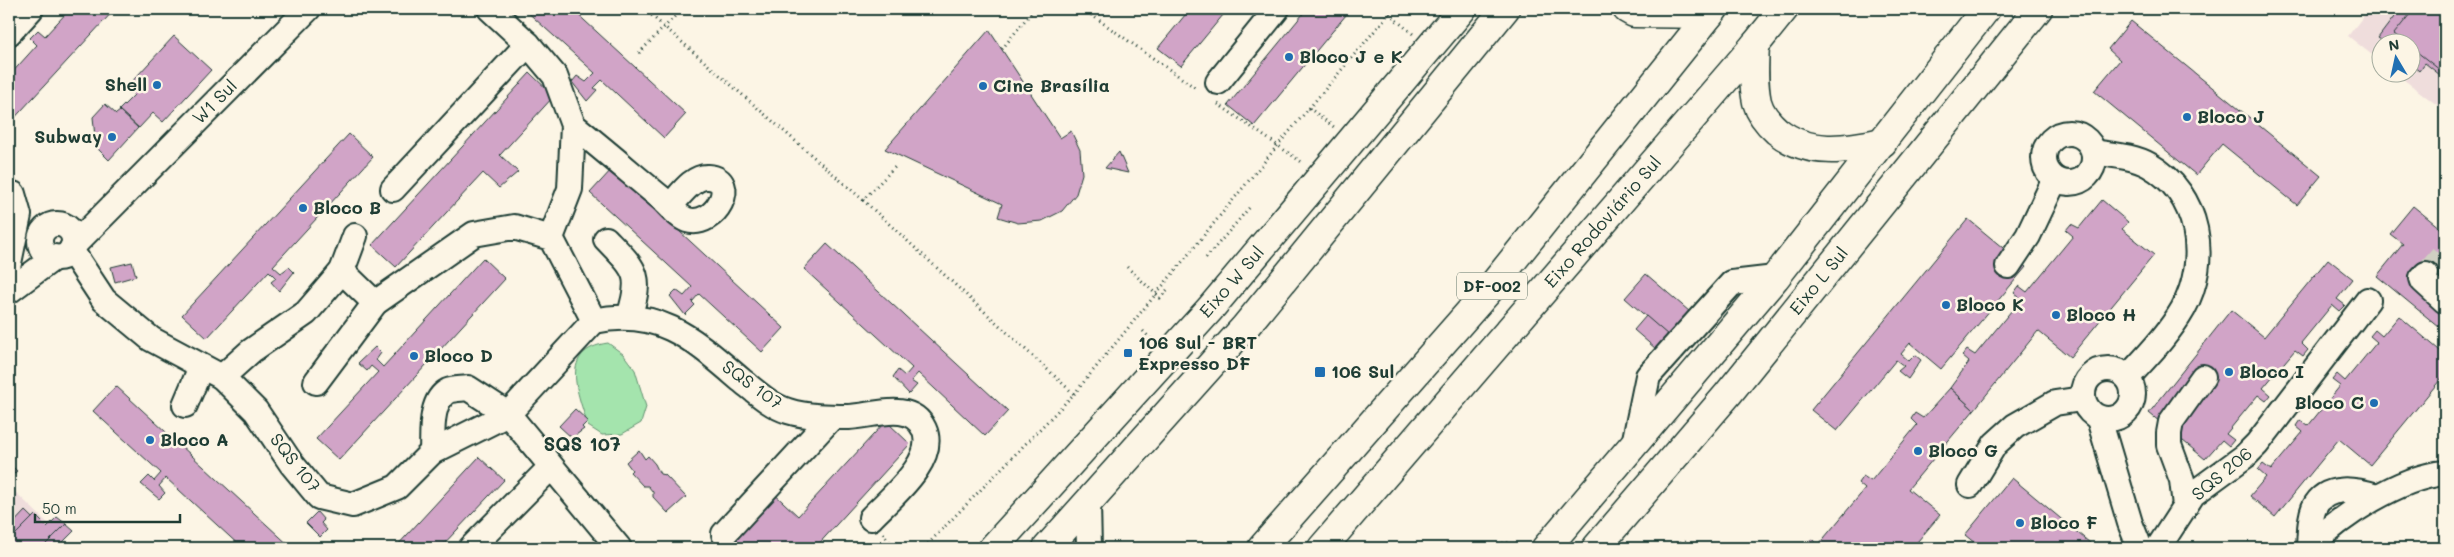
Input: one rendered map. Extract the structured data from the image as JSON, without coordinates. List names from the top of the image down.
{
  "streets": {
    "main road": [
      "Eixo Rodoviário Sul",
      "Eixo L Sul",
      "Eixo W Sul",
      "DF-002"
    ],
    "street": ["W1 Sul", "SQS 107", "SQS 206"]
  },
  "crossings": [
    ["W1 Sul", "SQS 107"]
  ],
  "districts": ["SQS 107"],
  "places": {
    "other": [
      "Bloco J e K",
      "Shell",
      "Cine Brasília",
      "Bloco J",
      "Subway",
      "Bloco B",
      "Bloco K",
      "Bloco H",
      "Bloco D",
      "Bloco I",
      "Bloco C",
      "Bloco A",
      "Bloco G",
      "Bloco F"
    ],
    "transit": ["106 Sul - BRT Expresso DF", "106 Sul"]
  },
  "scale_bar": "50 m",
  "north": "top"
}
